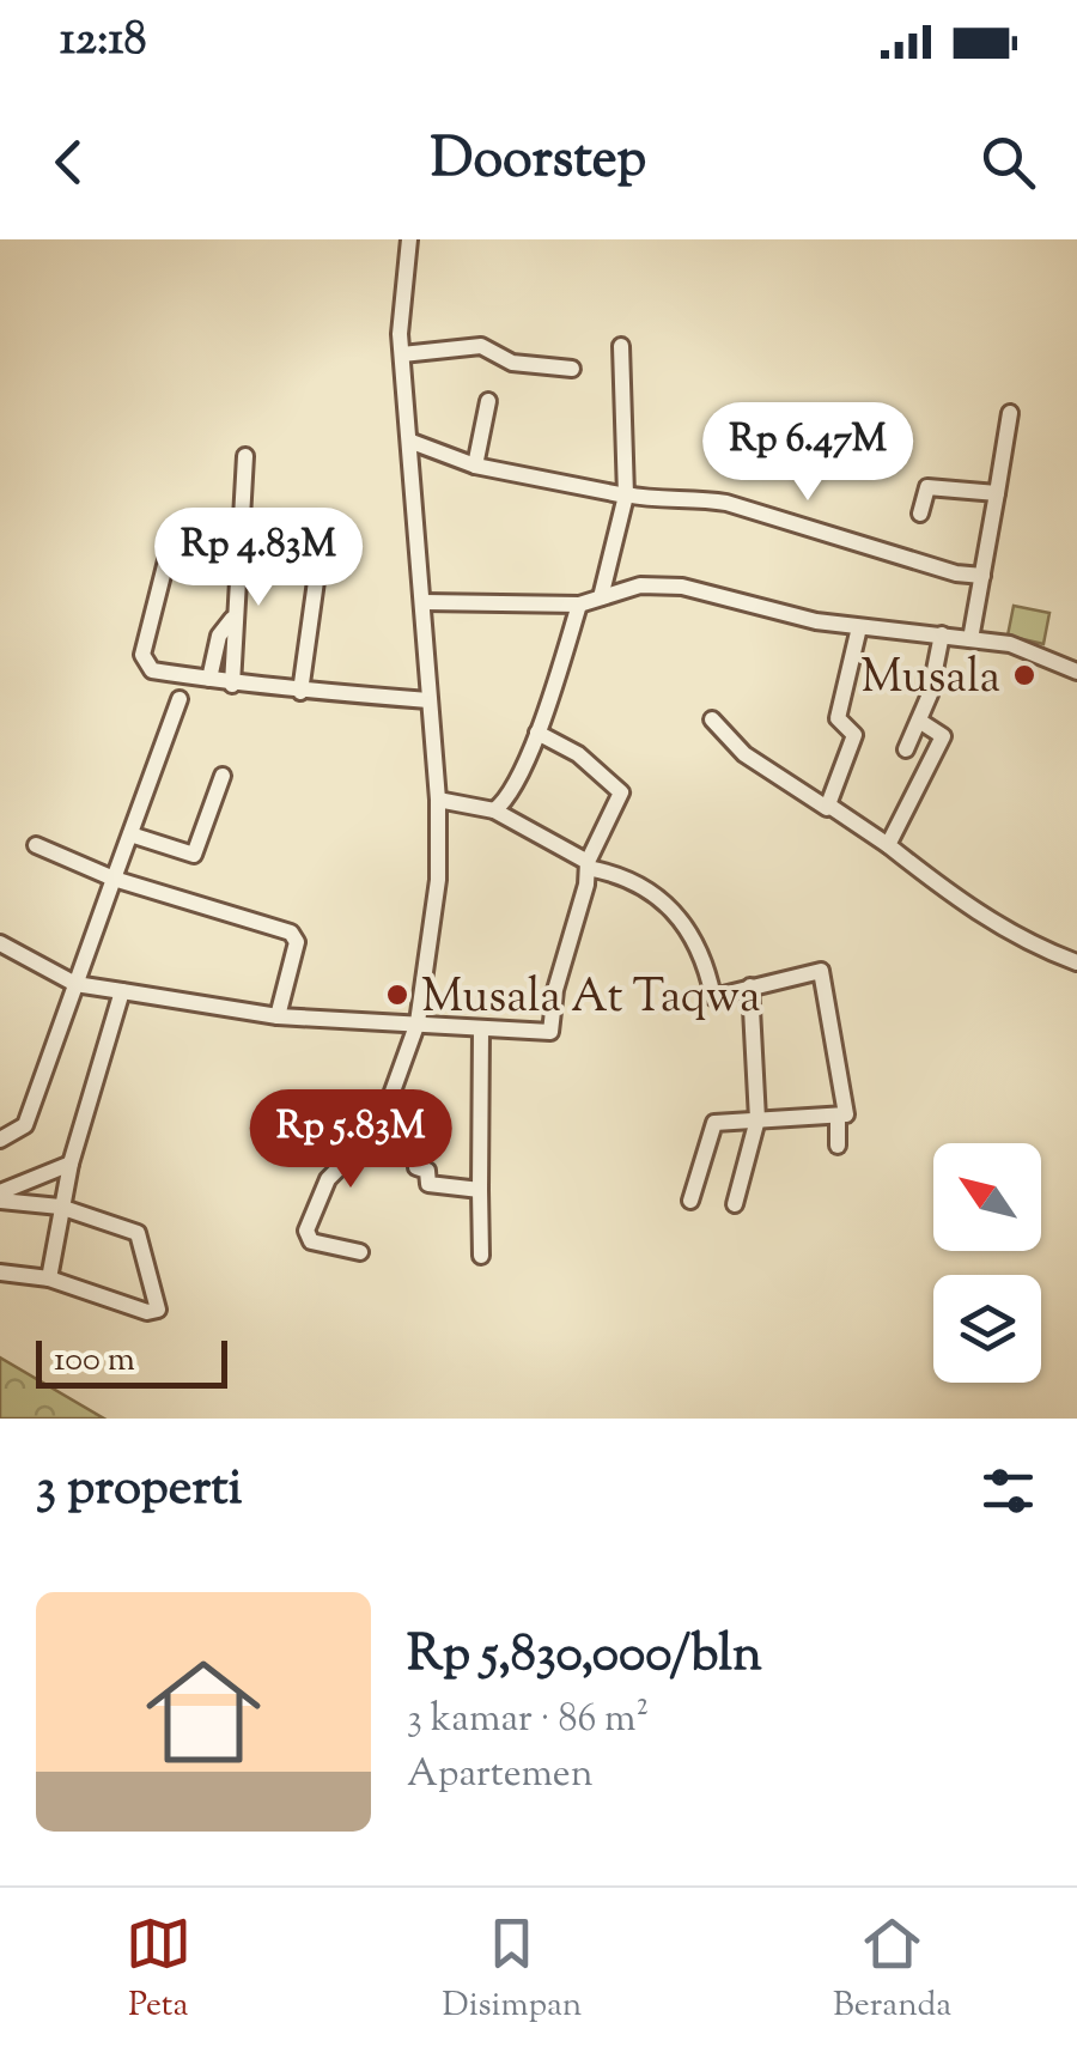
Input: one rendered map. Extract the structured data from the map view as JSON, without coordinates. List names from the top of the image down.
{
  "places": ["Musala", "Musala At Taqwa"],
  "scale_bar": "100 m",
  "north": "top left",
  "page": {
    "status": "12:18",
    "header": "Doorstep",
    "price": ["Rp 6.47M", "Rp 4.83M", "Rp 5.83M"],
    "scale": "100 m",
    "heading": "3 properti",
    "list": [
      {
        "name": "Rp 5,830,000/bln",
        "note": "3 kamar · 86 m² · Apartemen"
      }
    ],
    "tabs": ["Peta", "Disimpan", "Beranda"]
  }
}
